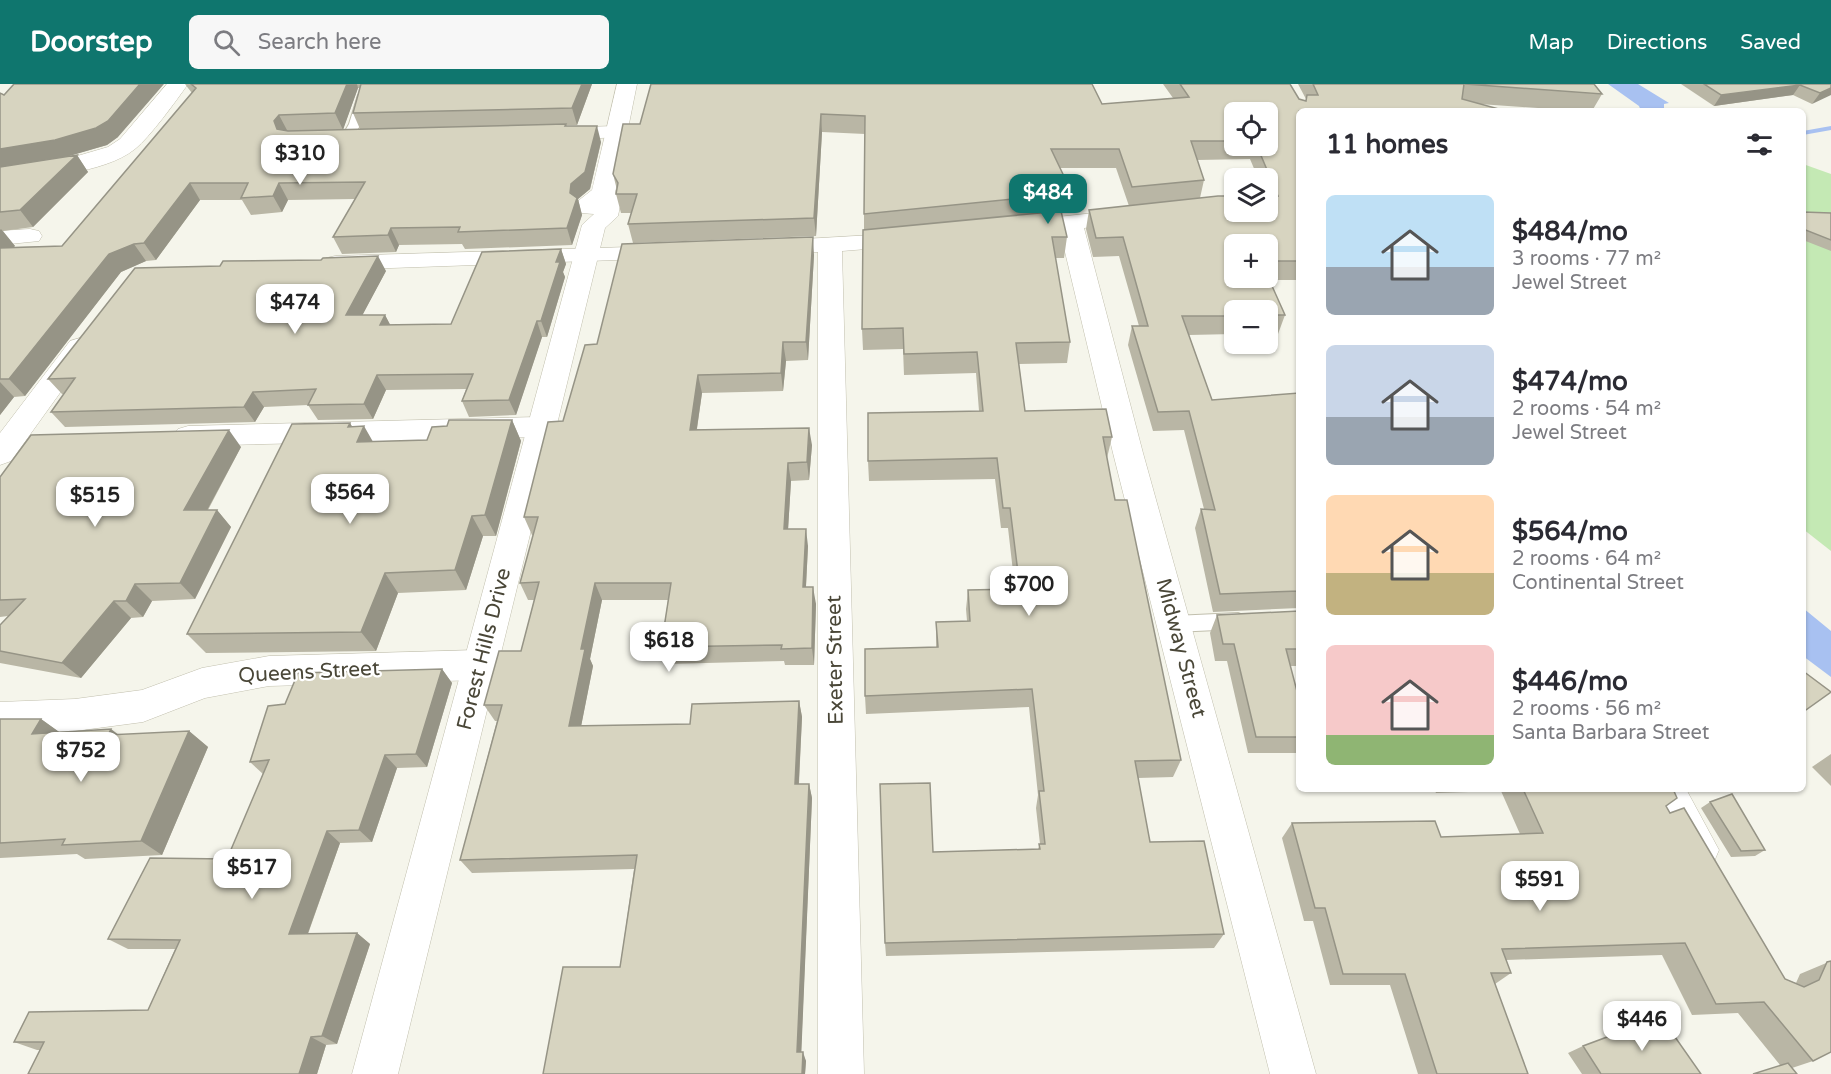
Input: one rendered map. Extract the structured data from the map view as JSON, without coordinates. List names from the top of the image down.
{
  "streets": {
    "street": [
      "Midway Street",
      "Forest Hills Drive",
      "Exeter Street",
      "Queens Street"
    ]
  },
  "crossings": [
    ["Forest Hills Drive", "Queens Street"]
  ],
  "page": {
    "header": "Doorstep",
    "search": "Search here",
    "nav": ["Map", "Directions", "Saved"],
    "map_buttons": ["+", "−"],
    "heading": "11 homes",
    "price": [
      "$310",
      "$484",
      "$474",
      "$564",
      "$515",
      "$700",
      "$618",
      "$752",
      "$517",
      "$591",
      "$446"
    ],
    "list": [
      {
        "name": "$484/mo",
        "note": "3 rooms · 77 m² · Jewel Street"
      },
      {
        "name": "$474/mo",
        "note": "2 rooms · 54 m² · Jewel Street"
      },
      {
        "name": "$564/mo",
        "note": "2 rooms · 64 m² · Continental Street"
      },
      {
        "name": "$446/mo",
        "note": "2 rooms · 56 m² · Santa Barbara Street"
      }
    ]
  }
}
